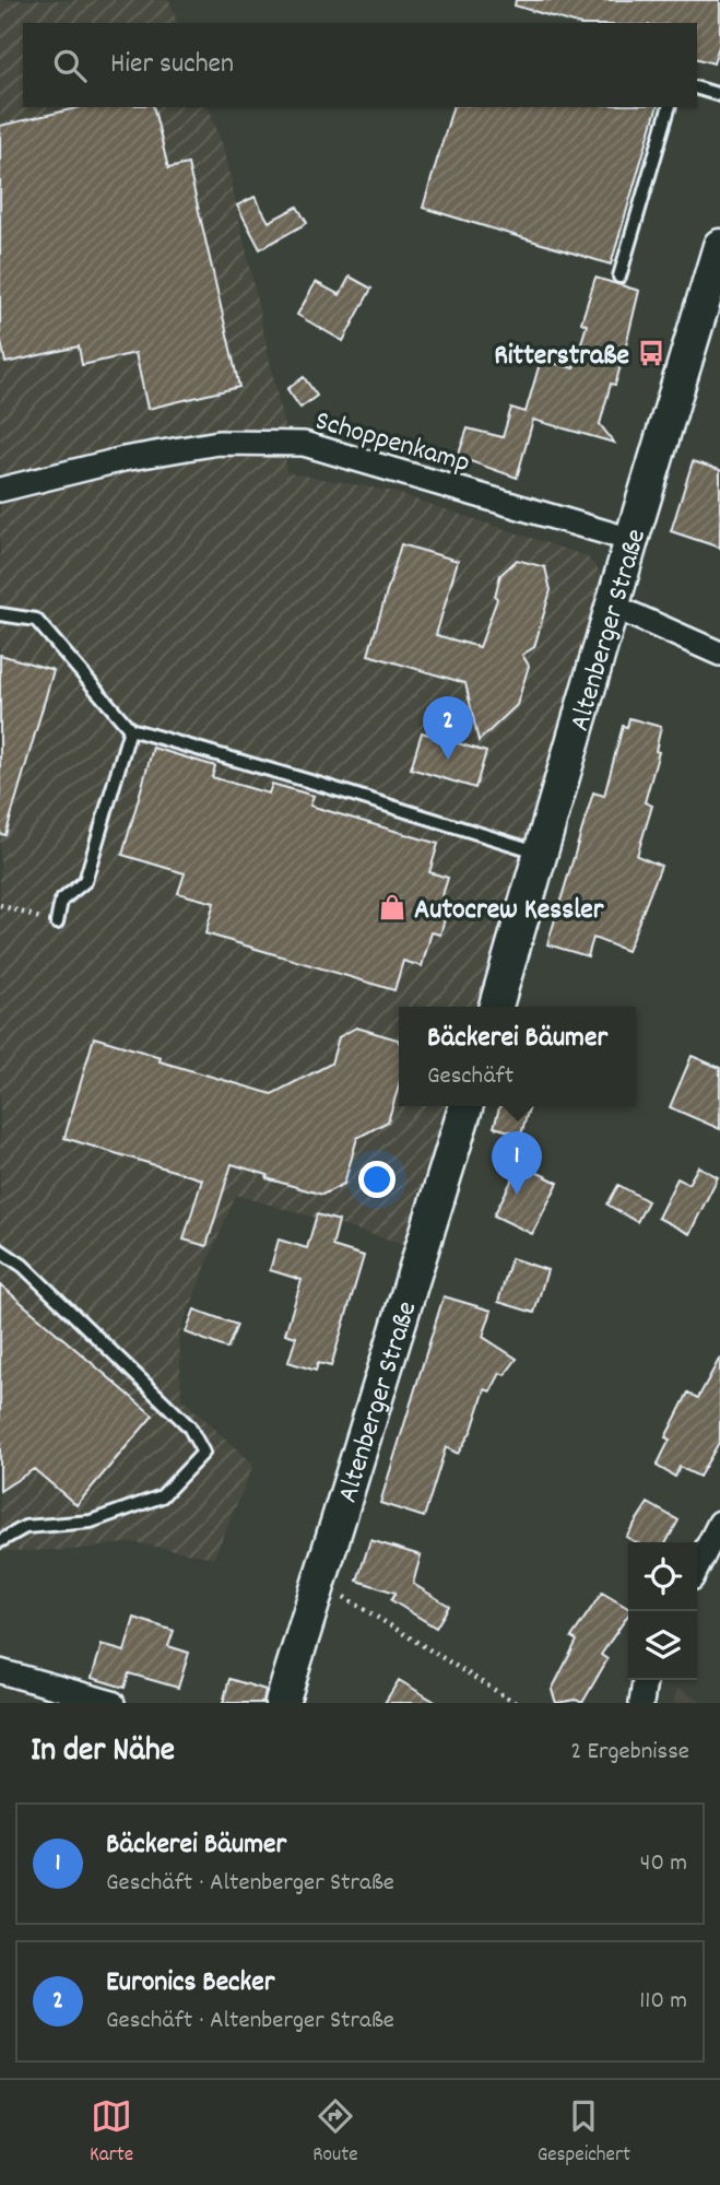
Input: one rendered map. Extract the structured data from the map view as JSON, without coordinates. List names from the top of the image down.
{
  "streets": {
    "main road": ["Altenberger Straße"],
    "street": ["Schoppenkamp"]
  },
  "crossings": [
    ["Schoppenkamp", "Altenberger Straße"]
  ],
  "places": {
    "bus stop": ["Ritterstraße"],
    "shop": ["Autocrew Kessler"]
  },
  "page": {
    "search": "Hier suchen",
    "pins": ["2", "1"],
    "popup": ["Bäckerei Bäumer", "Geschäft"],
    "heading": ["In der Nähe", "2 Ergebnisse"],
    "list": [
      {
        "mark": "1",
        "name": "Bäckerei Bäumer",
        "note": "Geschäft · Altenberger Straße",
        "value": "40 m"
      },
      {
        "mark": "2",
        "name": "Euronics Becker",
        "note": "Geschäft · Altenberger Straße",
        "value": "110 m"
      }
    ],
    "nav": ["Karte", "Route", "Gespeichert"]
  }
}
